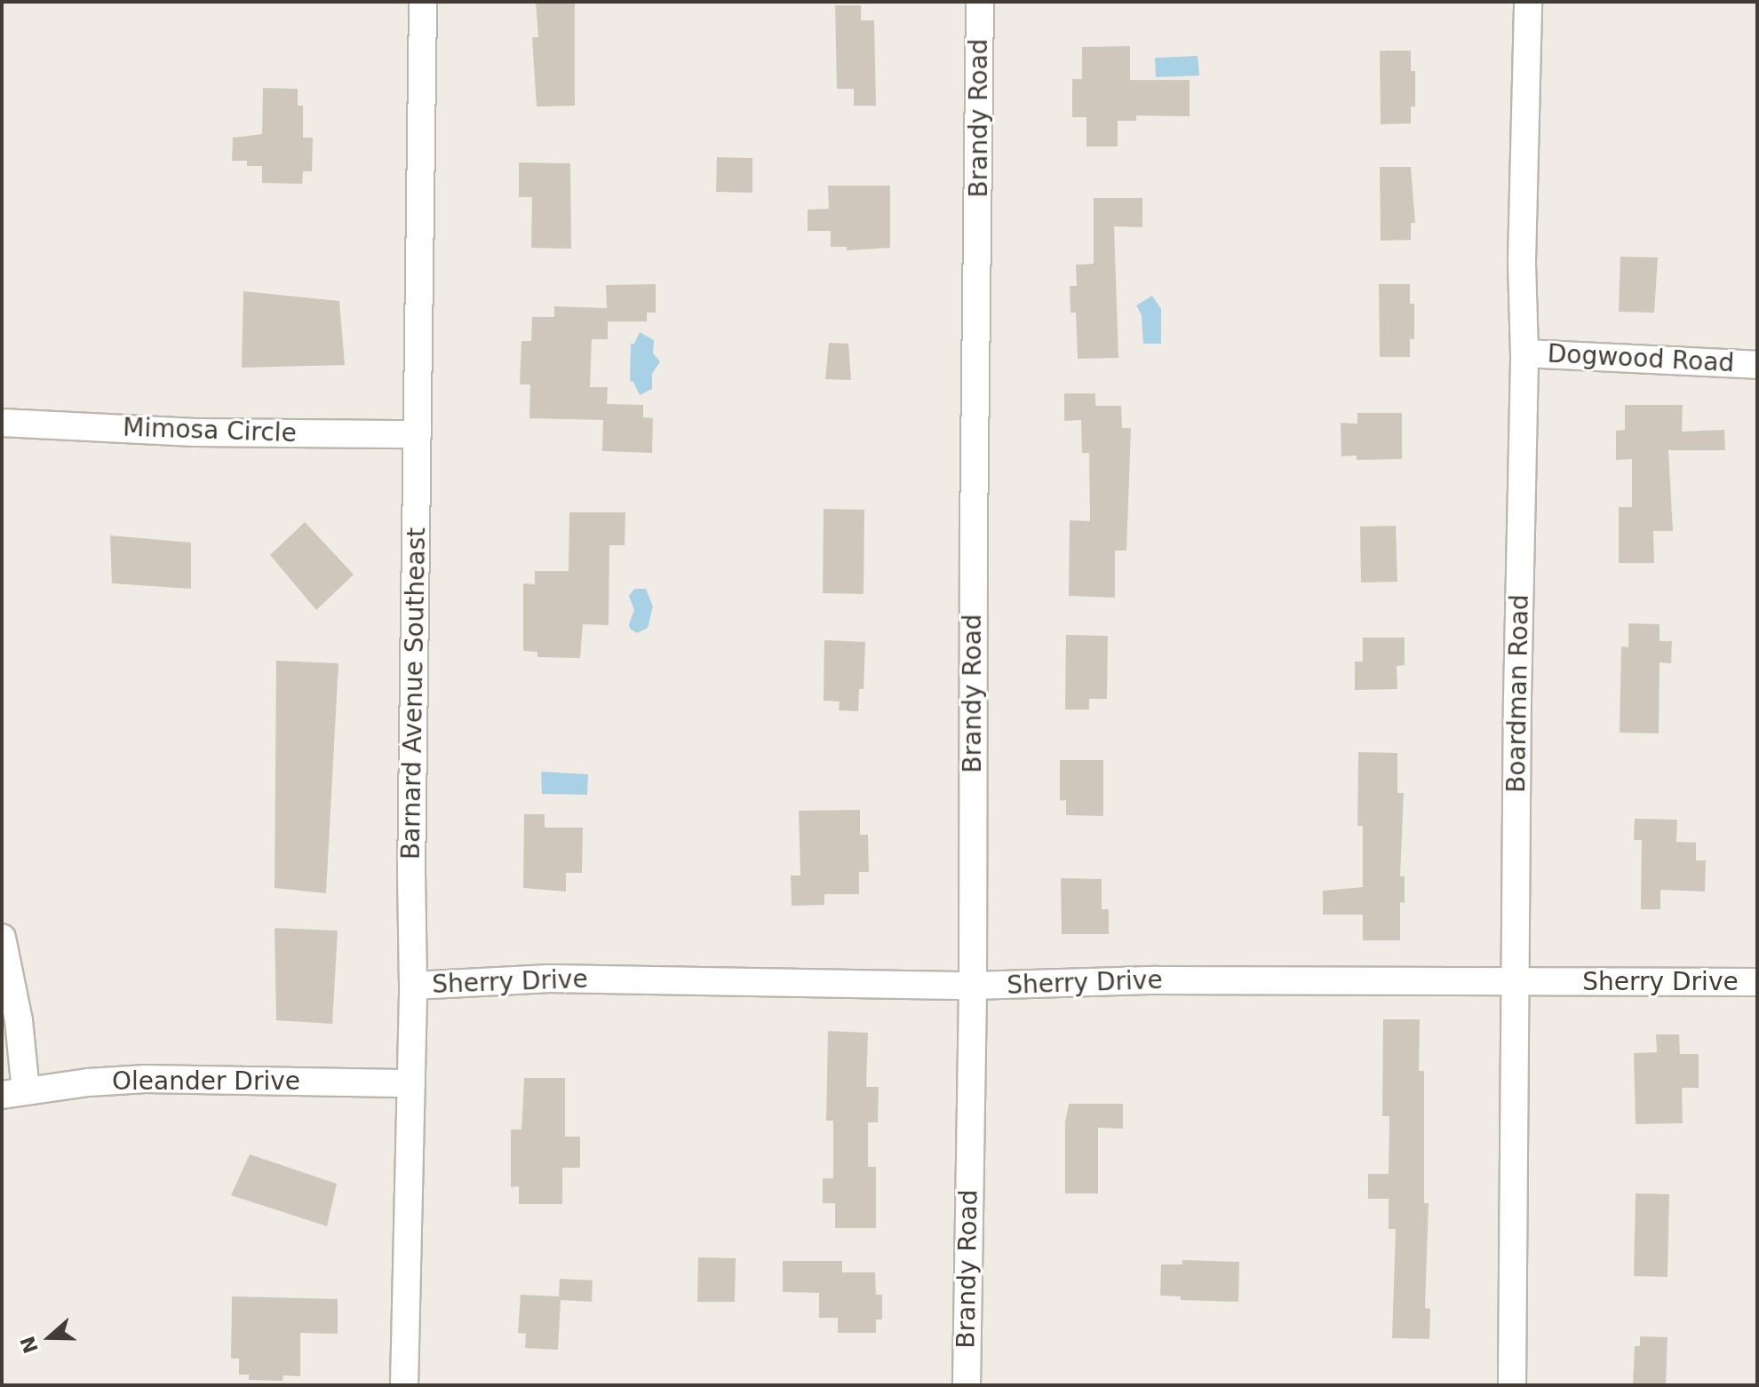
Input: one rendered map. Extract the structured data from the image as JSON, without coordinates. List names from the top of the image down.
{
  "streets": {
    "street": [
      "Brandy Road",
      "Dogwood Road",
      "Mimosa Circle",
      "Barnard Avenue Southeast",
      "Boardman Road",
      "Sherry Drive",
      "Oleander Drive"
    ]
  },
  "crossings": [
    ["Brandy Road", "Sherry Drive"],
    ["Dogwood Road", "Boardman Road"],
    ["Mimosa Circle", "Barnard Avenue Southeast"],
    ["Barnard Avenue Southeast", "Sherry Drive"],
    ["Barnard Avenue Southeast", "Oleander Drive"],
    ["Boardman Road", "Sherry Drive"]
  ],
  "north": "left"
}
